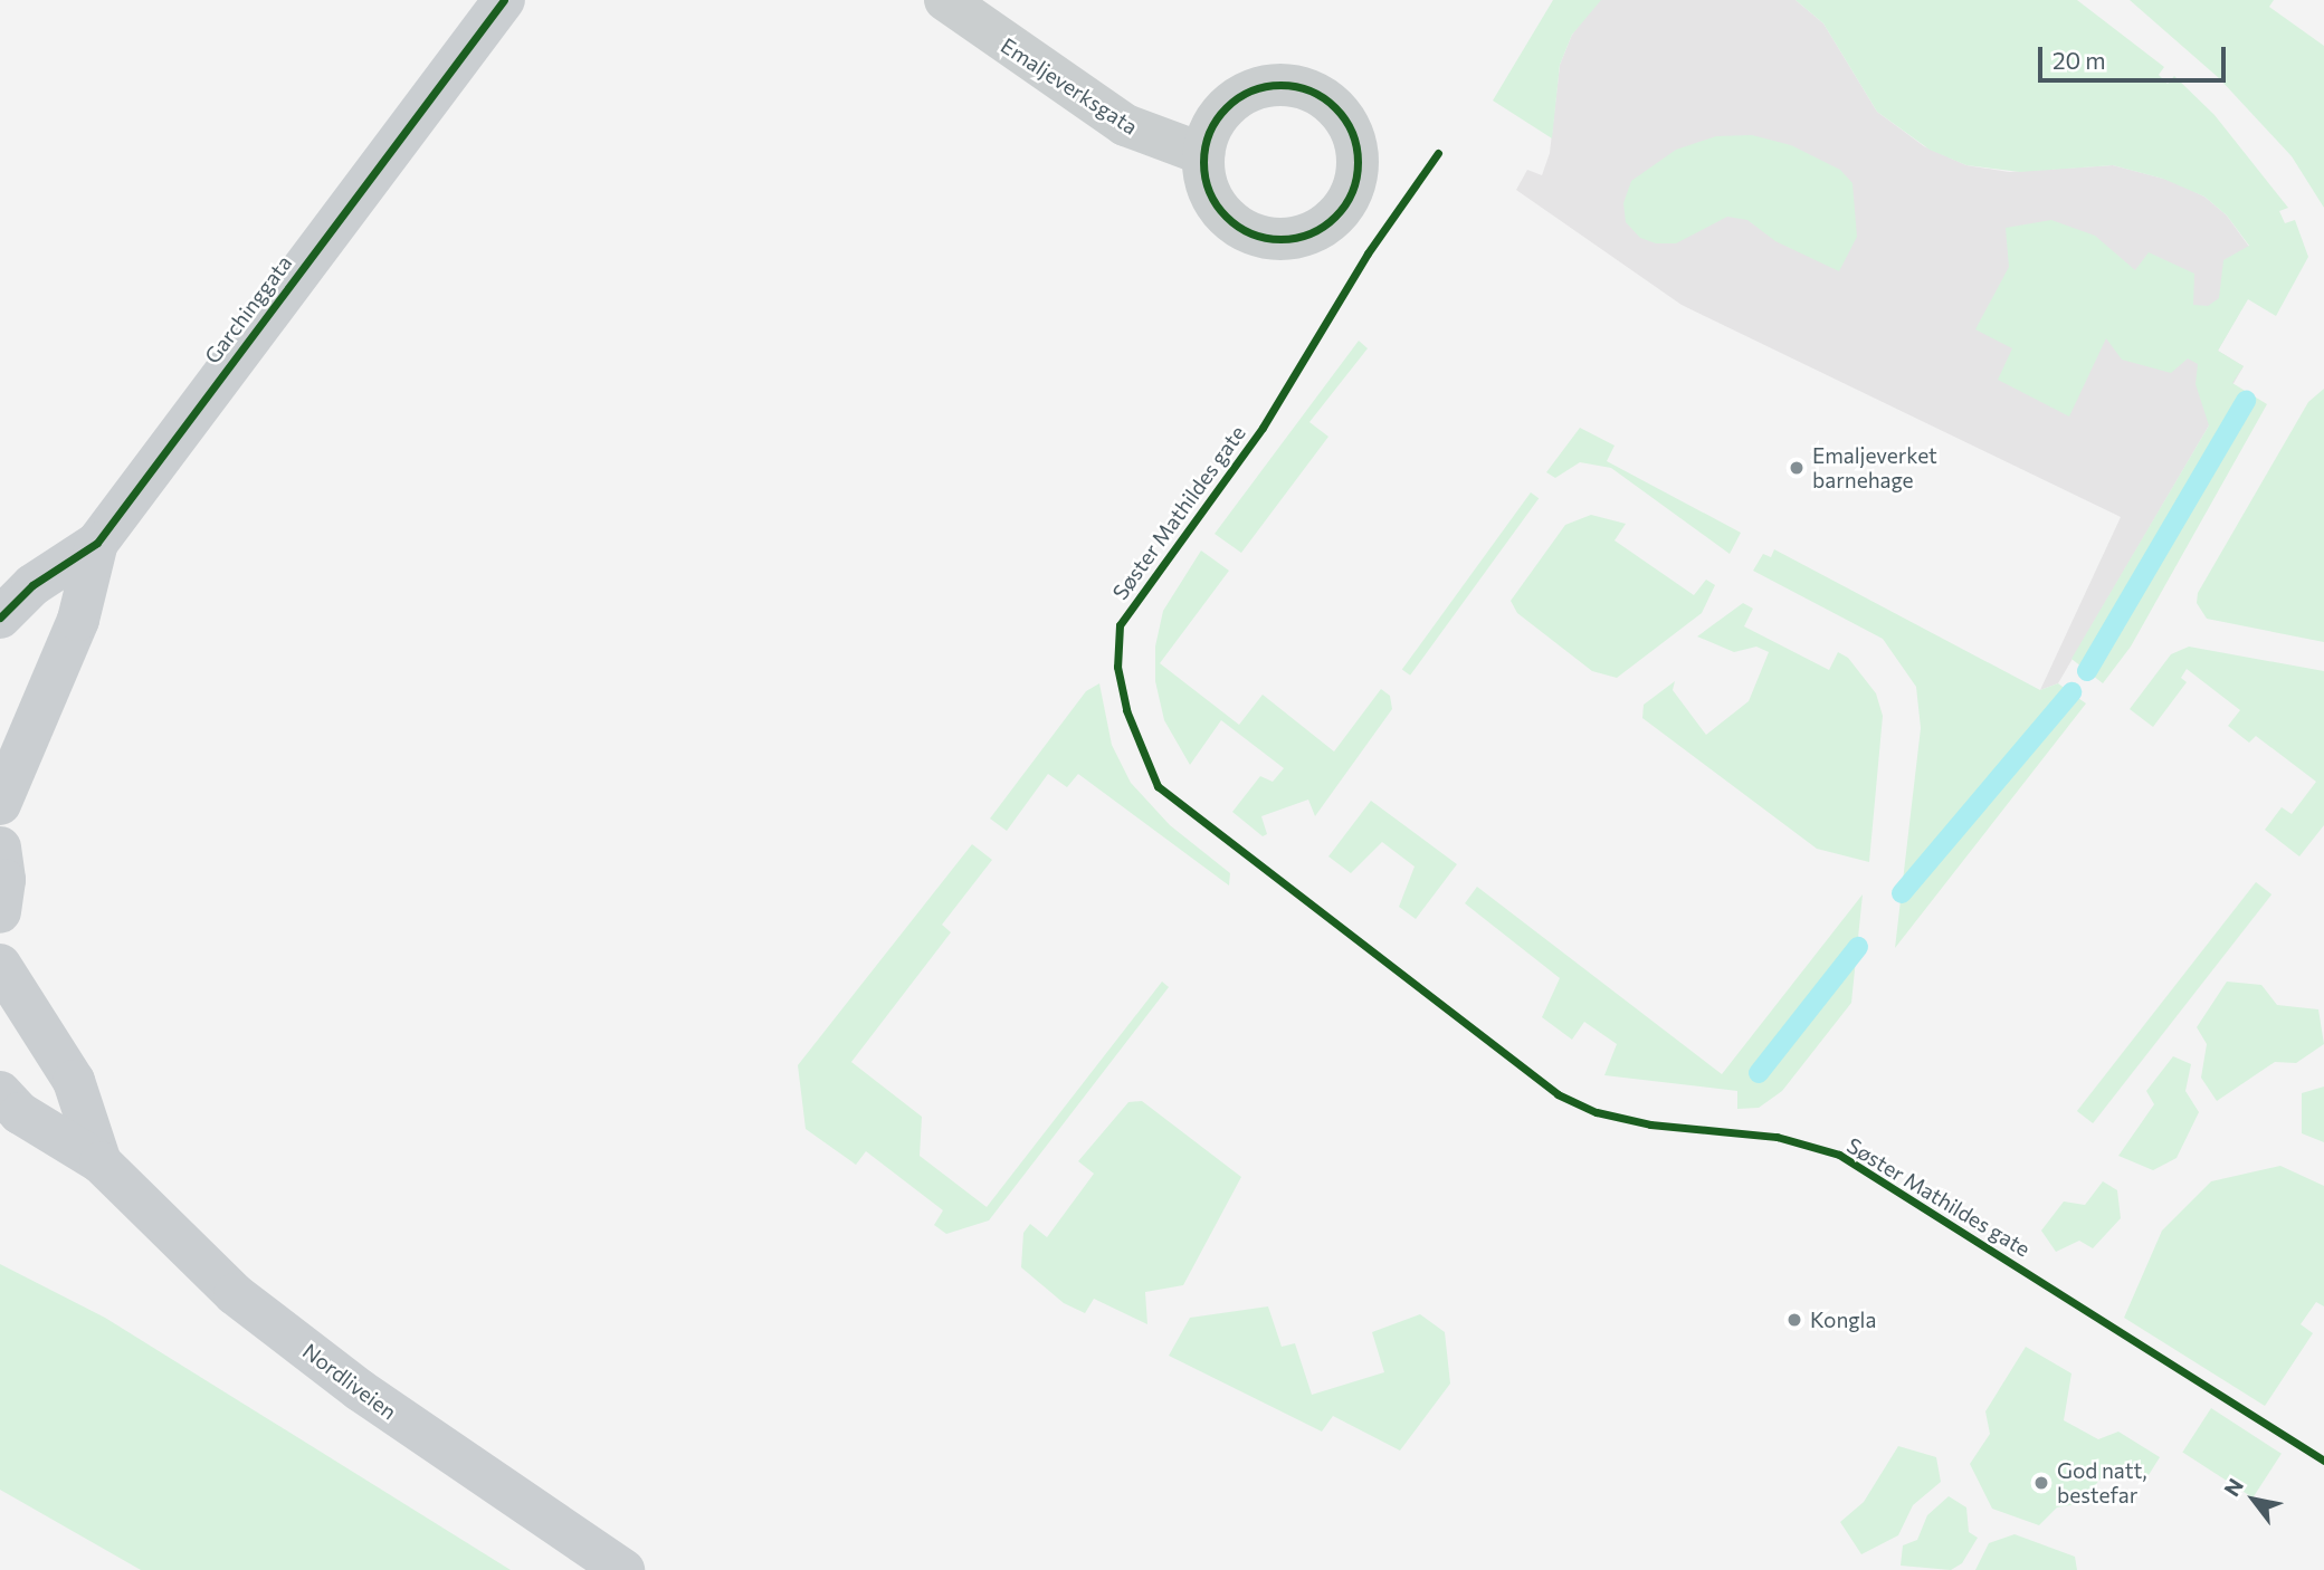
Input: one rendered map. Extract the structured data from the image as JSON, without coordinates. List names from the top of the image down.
{
  "streets": {
    "main road": ["Garchinggata", "Nordliveien"],
    "street": ["Emaljeverksgata"],
    "cycle path": ["Søster Mathildes gate"]
  },
  "places": ["Emaljeverket barnehage", "Kongla", "God natt, bestefar"],
  "scale_bar": "20 m",
  "north": "top left"
}
